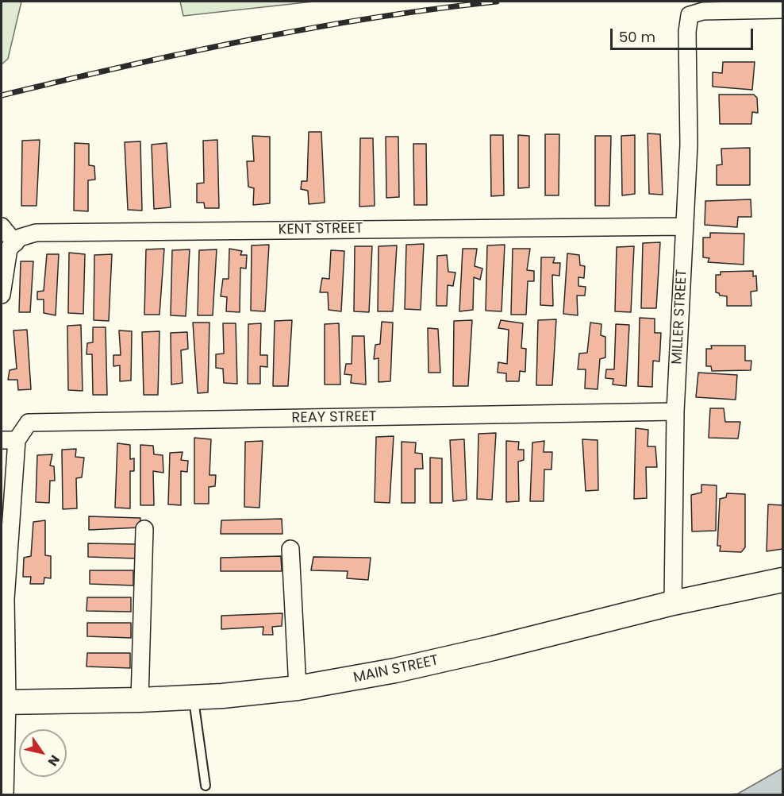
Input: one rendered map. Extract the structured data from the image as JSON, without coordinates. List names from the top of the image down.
{
  "streets": {
    "main road": ["MAIN STREET"],
    "street": ["KENT STREET", "MILLER STREET", "REAY STREET"]
  },
  "crossings": [
    ["KENT STREET", "MILLER STREET"],
    ["MILLER STREET", "REAY STREET"],
    ["MILLER STREET", "MAIN STREET"]
  ],
  "scale_bar": "50 m",
  "north": "bottom right"
}
